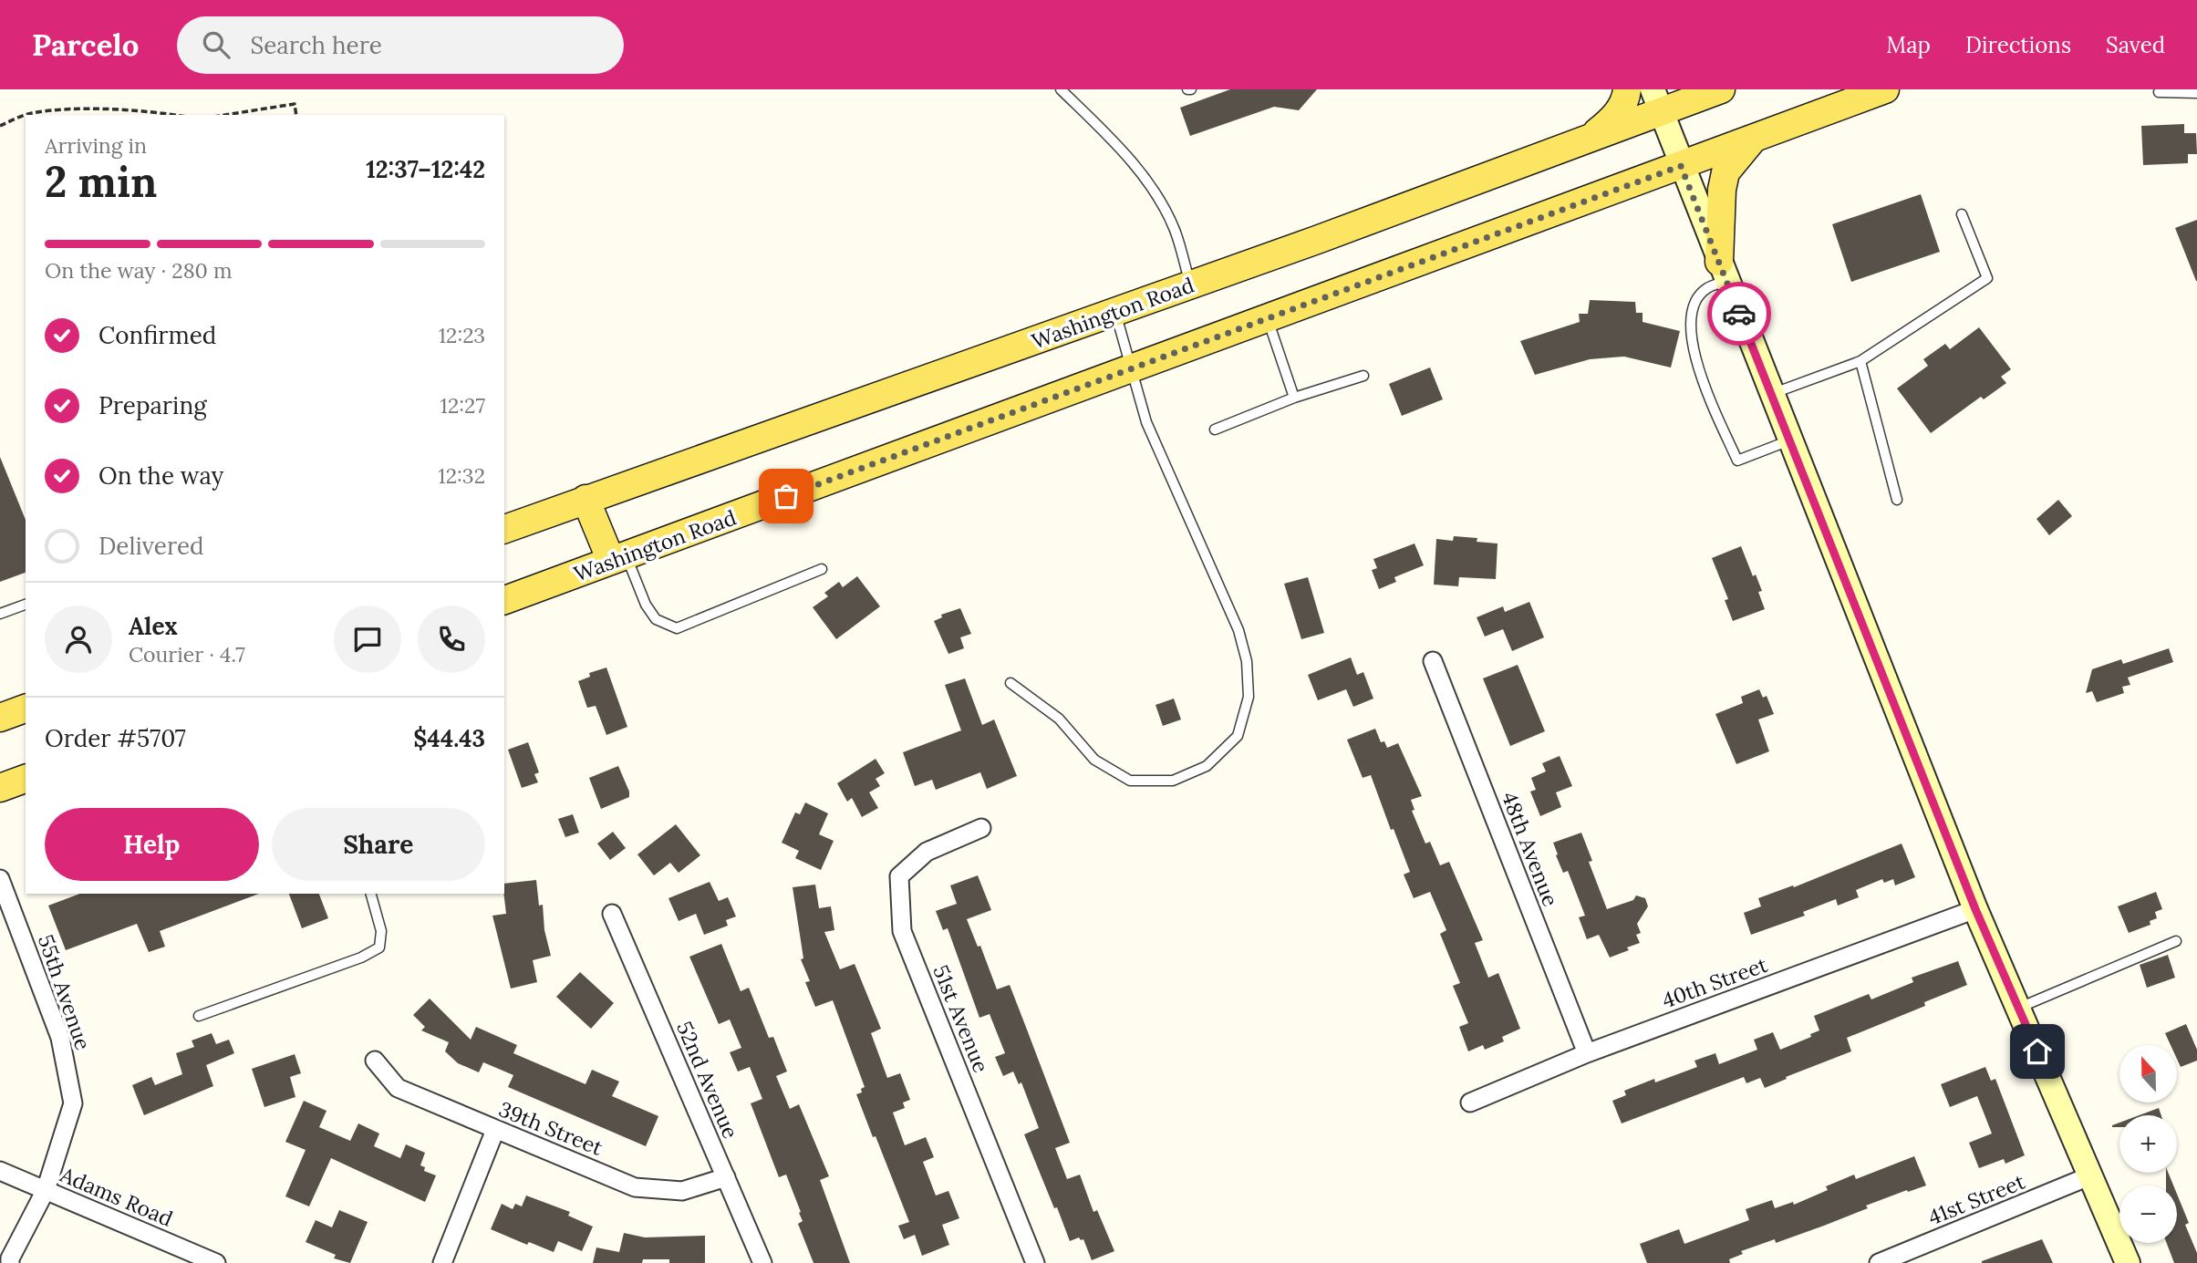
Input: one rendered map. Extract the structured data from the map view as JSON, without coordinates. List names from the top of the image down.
{
  "streets": {
    "main road": ["Washington Road"],
    "street": [
      "48th Avenue",
      "40th Street",
      "55th Avenue",
      "51st Avenue",
      "52nd Avenue",
      "39th Street",
      "Adams Road",
      "41st Street"
    ]
  },
  "crossings": [
    ["48th Avenue", "40th Street"],
    ["55th Avenue", "Adams Road"],
    ["52nd Avenue", "39th Street"]
  ],
  "north": "top",
  "page": {
    "header": "Parcelo",
    "search": "Search here",
    "nav": ["Map", "Directions", "Saved"],
    "heading": ["2 min", "Arriving in", "12:37–12:42"],
    "panel": [
      "Alex",
      "Courier · 4.7",
      "Order #5707",
      "$44.43"
    ],
    "bar": "On the way · 280 m",
    "list": [
      ["Confirmed", "12:23"],
      ["Preparing", "12:27"],
      ["On the way", "12:32"],
      "Delivered"
    ],
    "buttons": ["Help", "Share"],
    "map_buttons": ["+", "−"]
  }
}
